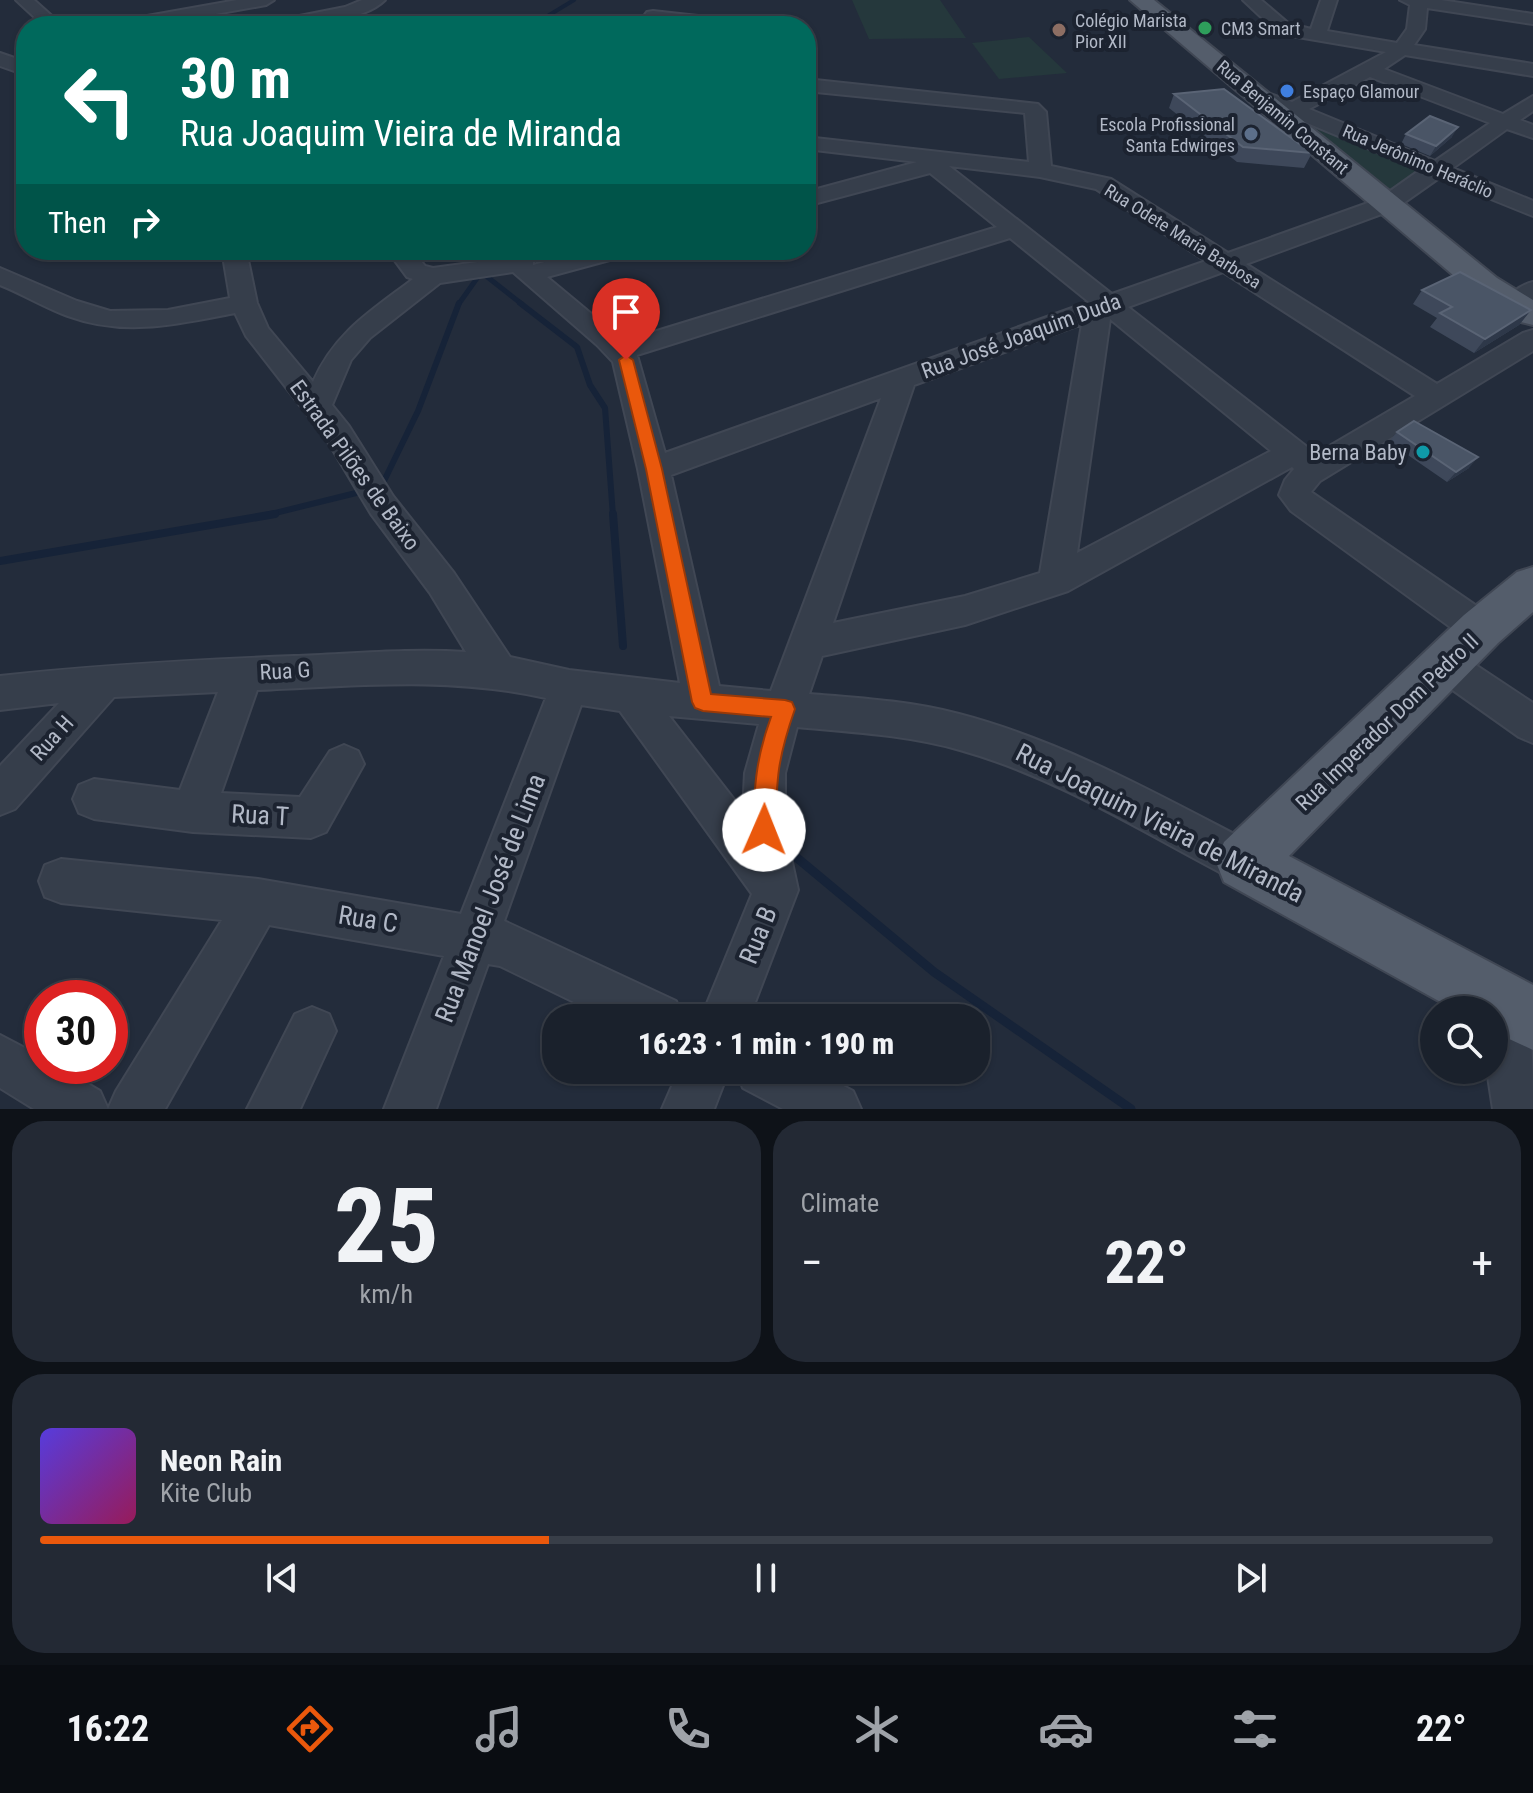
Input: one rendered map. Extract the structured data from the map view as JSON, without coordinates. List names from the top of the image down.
{
  "streets": {
    "main road": ["Rua Benjamin Constant", "Rua Imperador Dom Pedro II", "Rua Joaquim Vieira de Miranda"],
    "street": [
      "Rua Jerônimo Heráclio",
      "Rua Odete Maria Barbosa",
      "Rua José Joaquim Duda",
      "Estrada Pilões de Baixo",
      "Rua G",
      "Rua H",
      "Rua T",
      "Rua Manoel José de Lima",
      "Rua C",
      "Rua B"
    ]
  },
  "crossings": [
    ["Rua Benjamin Constant", "Rua Jerônimo Heráclio"],
    ["Rua Benjamin Constant", "Rua José Joaquim Duda"],
    ["Rua Jerônimo Heráclio", "Rua José Joaquim Duda"],
    ["Rua Odete Maria Barbosa", "Rua José Joaquim Duda"],
    ["Rua José Joaquim Duda", "Rua B"],
    ["Estrada Pilões de Baixo", "Rua G"],
    ["Rua G", "Rua H"],
    ["Rua G", "Rua T"],
    ["Rua G", "Rua Joaquim Vieira de Miranda"],
    ["Rua G", "Rua Manoel José de Lima"],
    ["Rua Imperador Dom Pedro II", "Rua Joaquim Vieira de Miranda"],
    ["Rua Joaquim Vieira de Miranda", "Rua Manoel José de Lima"],
    ["Rua Joaquim Vieira de Miranda", "Rua B"],
    ["Rua Manoel José de Lima", "Rua C"]
  ],
  "places": [
    "CM3 Smart",
    "Colégio Marista Pior XII",
    "Espaço Glamour",
    "Escola Profissional Santa Edwirges",
    "Berna Baby"
  ],
  "page": {
    "turn": ["30 m", "Rua Joaquim Vieira de Miranda"],
    "then": "Then",
    "limit": "30",
    "trip": "16:23 · 1 min · 190 m",
    "tile": [
      ["25", "km/h"],
      "Climate"
    ],
    "heat": ["−", "22°", "+"],
    "song": ["Neon Rain", "Kite Club"],
    "tabs": ["16:22", "22°"]
  }
}
